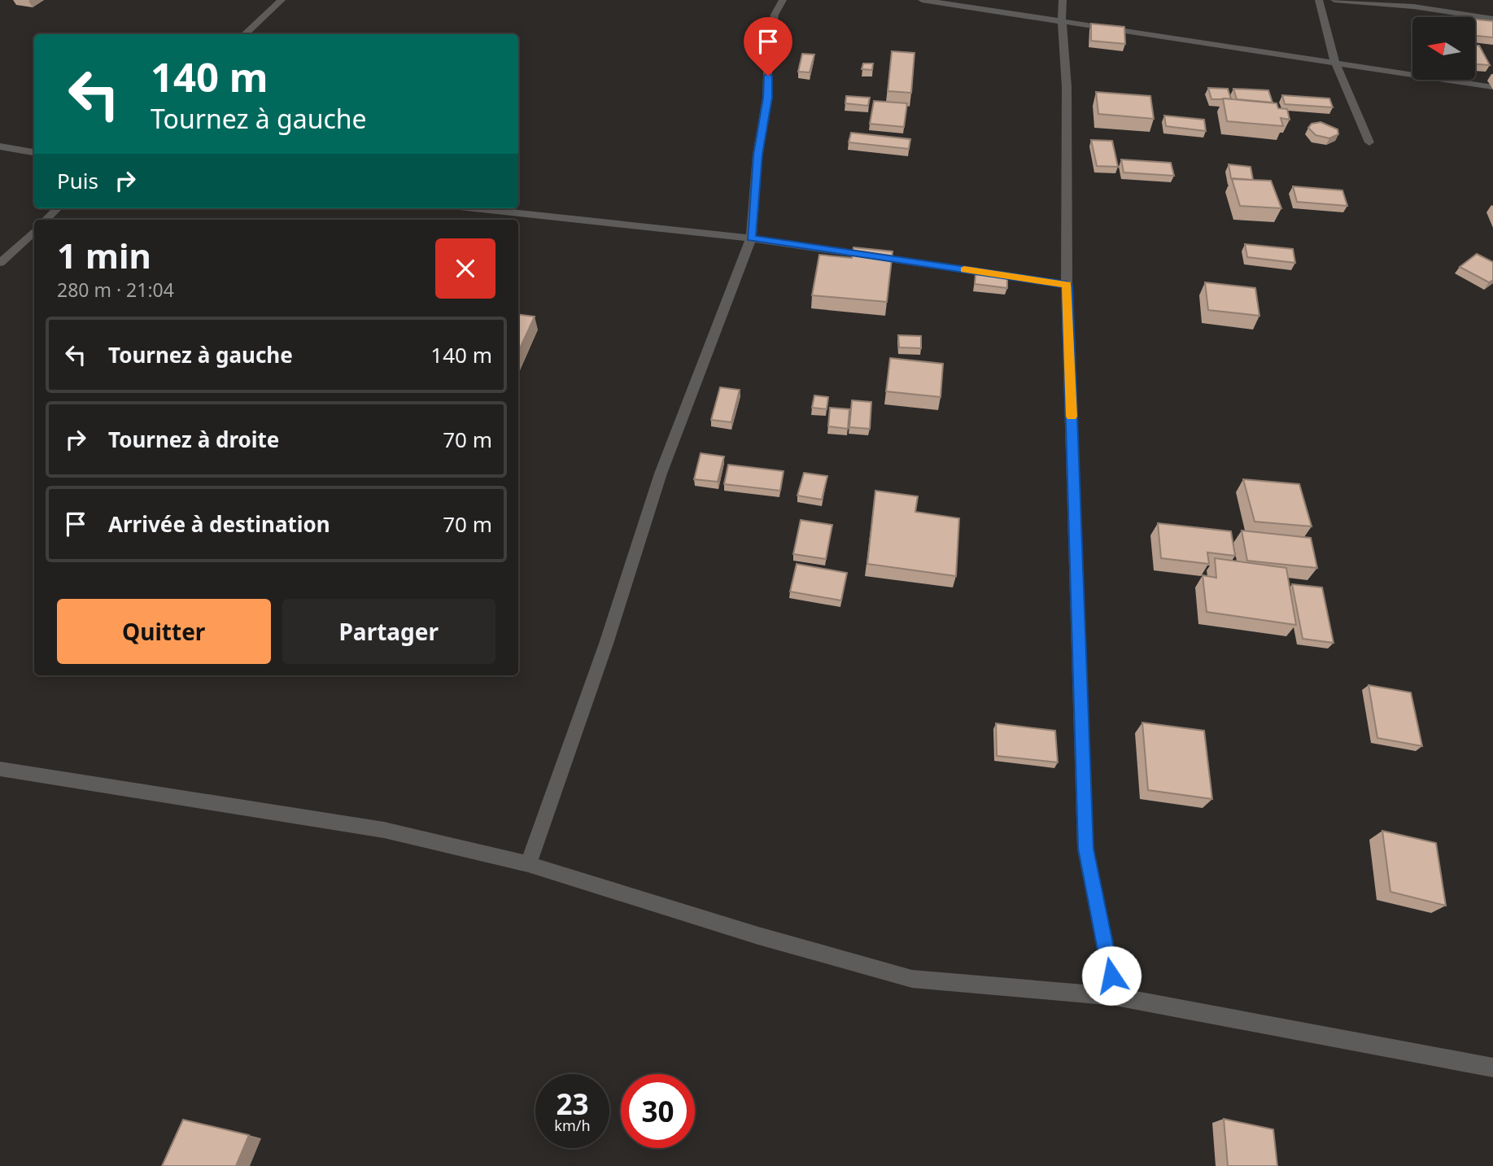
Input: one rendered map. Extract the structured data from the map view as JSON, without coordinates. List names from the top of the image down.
{
  "north": "left",
  "page": {
    "turn": ["140 m", "Tournez à gauche"],
    "then": "Puis",
    "heading": ["1 min", "280 m · 21:04"],
    "list": [
      {
        "name": "Tournez à gauche",
        "value": "140 m"
      },
      {
        "name": "Tournez à droite",
        "value": "70 m"
      },
      {
        "name": "Arrivée à destination",
        "value": "70 m"
      }
    ],
    "buttons": ["Quitter", "Partager"],
    "speed": "23 km/h",
    "limit": "30"
  }
}
